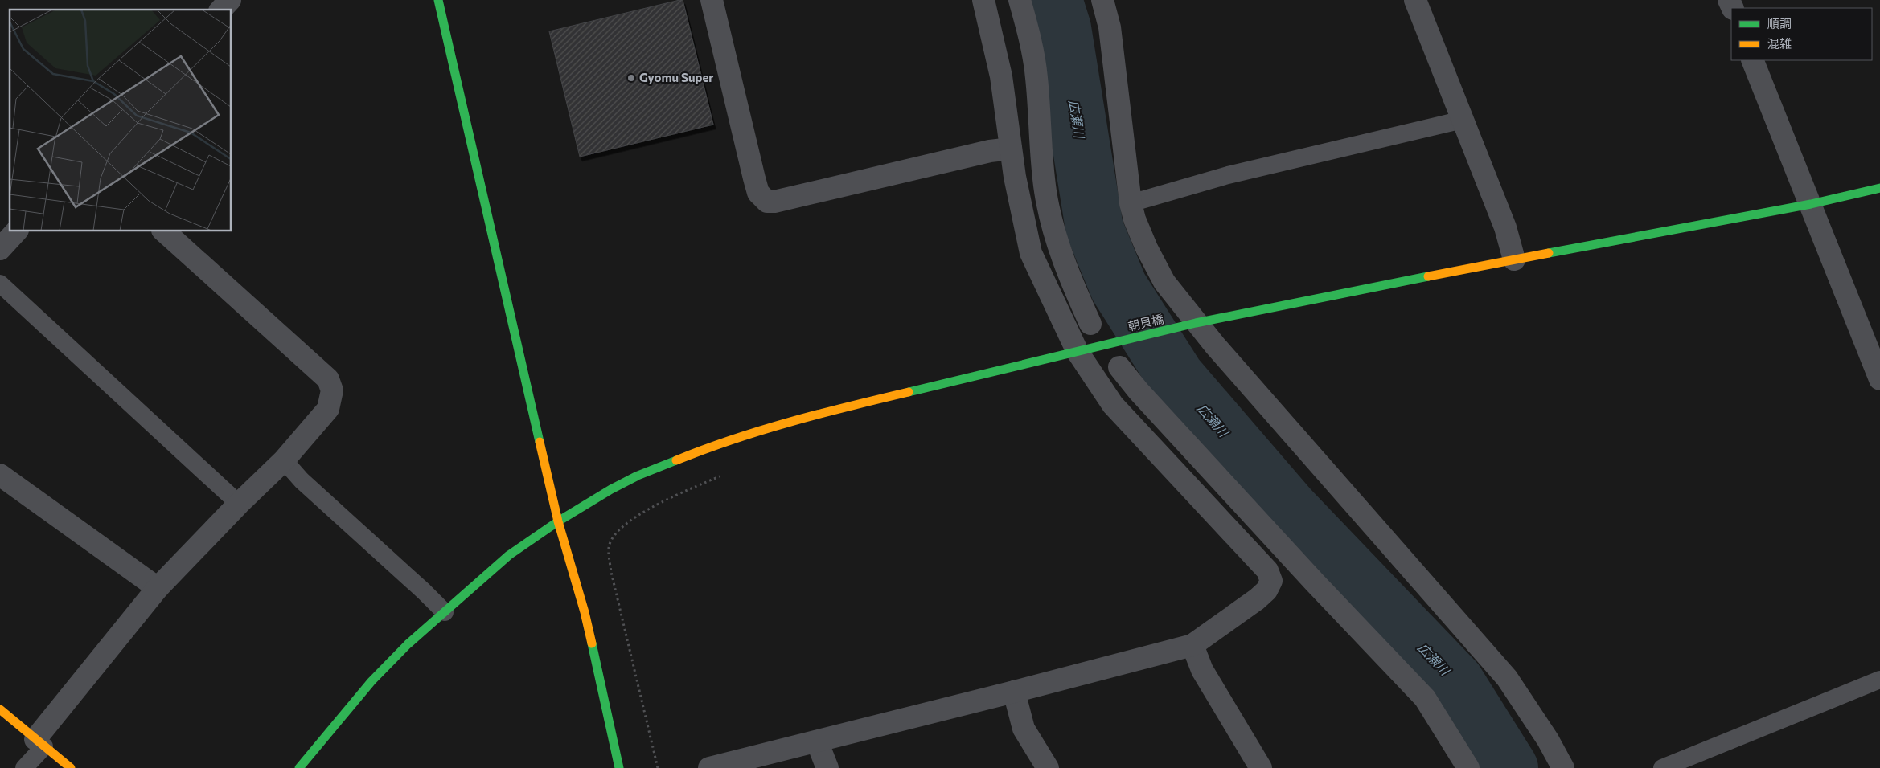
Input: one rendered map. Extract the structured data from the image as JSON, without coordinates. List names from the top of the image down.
{
  "streets": {
    "street": ["朝貝橋"]
  },
  "water": ["広瀬川"],
  "places": ["Gyomu Super"],
  "legend": ["順調", "混雑"]
}
